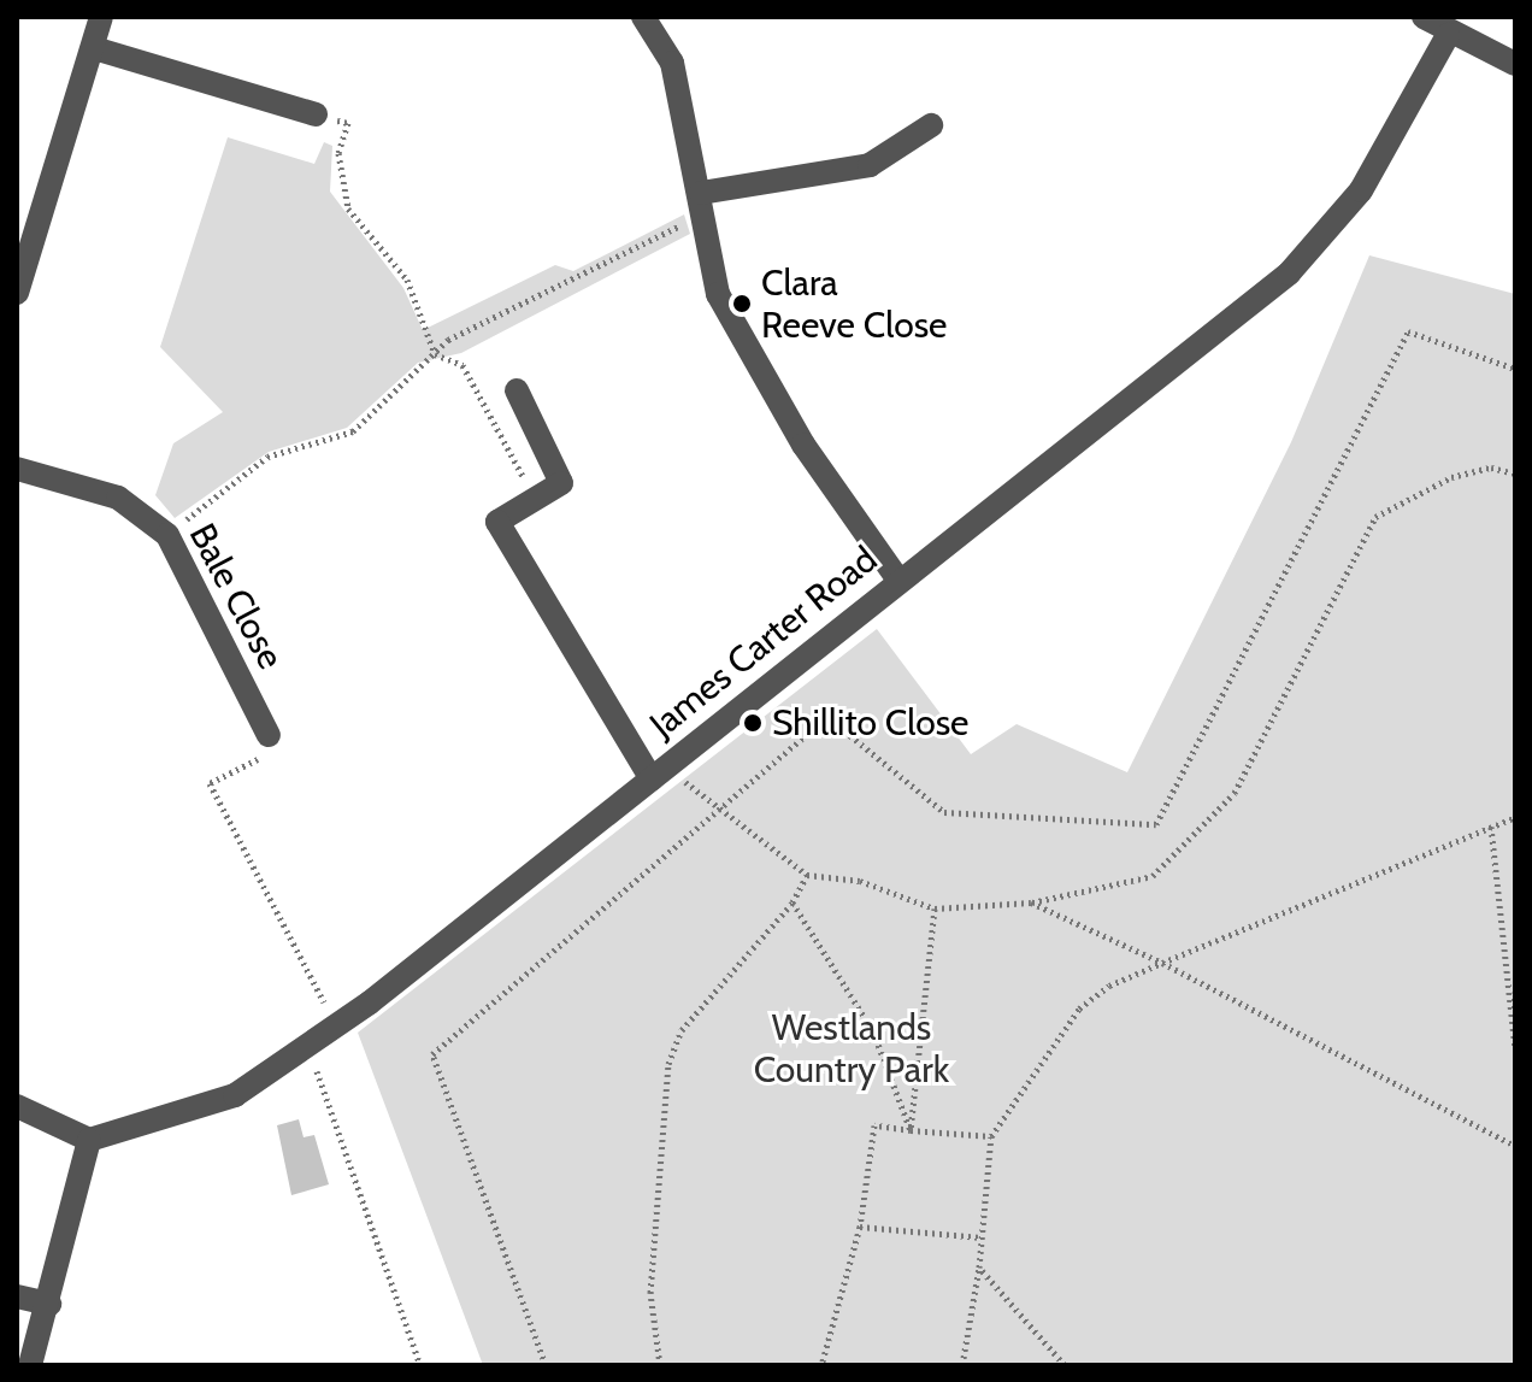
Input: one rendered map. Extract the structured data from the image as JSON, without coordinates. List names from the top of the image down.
{
  "streets": {
    "street": ["Bale Close", "James Carter Road"]
  },
  "parks": ["Westlands Country Park"],
  "places": ["Clara Reeve Close", "Shillito Close"]
}
